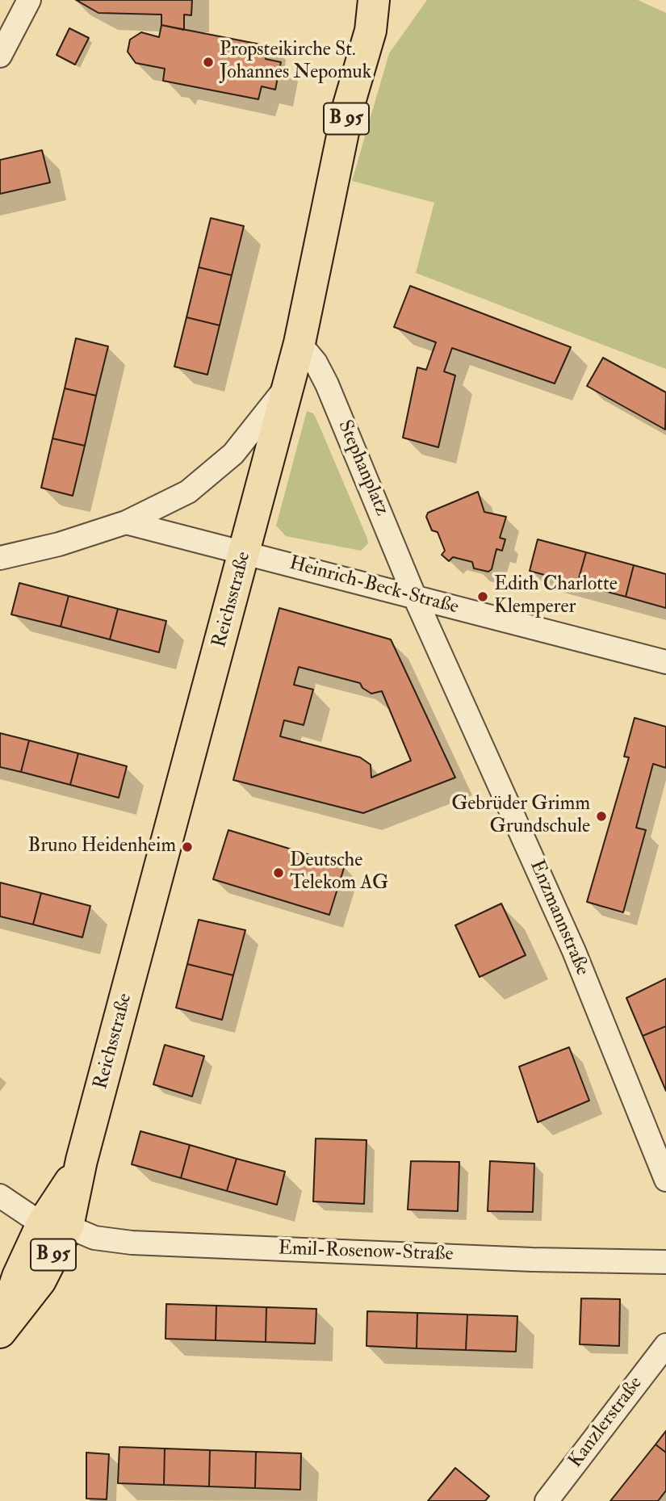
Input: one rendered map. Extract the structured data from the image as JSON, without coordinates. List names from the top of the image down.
{
  "streets": {
    "main road": ["B 95", "Reichsstraße"],
    "street": [
      "Stephanplatz",
      "Heinrich-Beck-Straße",
      "Enzmannstraße",
      "Emil-Rosenow-Straße",
      "Kanzlerstraße"
    ]
  },
  "crossings": [
    ["Stephanplatz", "Heinrich-Beck-Straße"],
    ["Stephanplatz", "Reichsstraße"],
    ["Stephanplatz", "Enzmannstraße"],
    ["Heinrich-Beck-Straße", "Reichsstraße"],
    ["Heinrich-Beck-Straße", "Enzmannstraße"],
    ["Reichsstraße", "Emil-Rosenow-Straße"]
  ],
  "places": [
    "Propsteikirche St. Johannes Nepomuk",
    "Edith Charlotte Klemperer",
    "Gebrüder Grimm Grundschule",
    "Bruno Heidenheim",
    "Deutsche Telekom AG"
  ]
}
